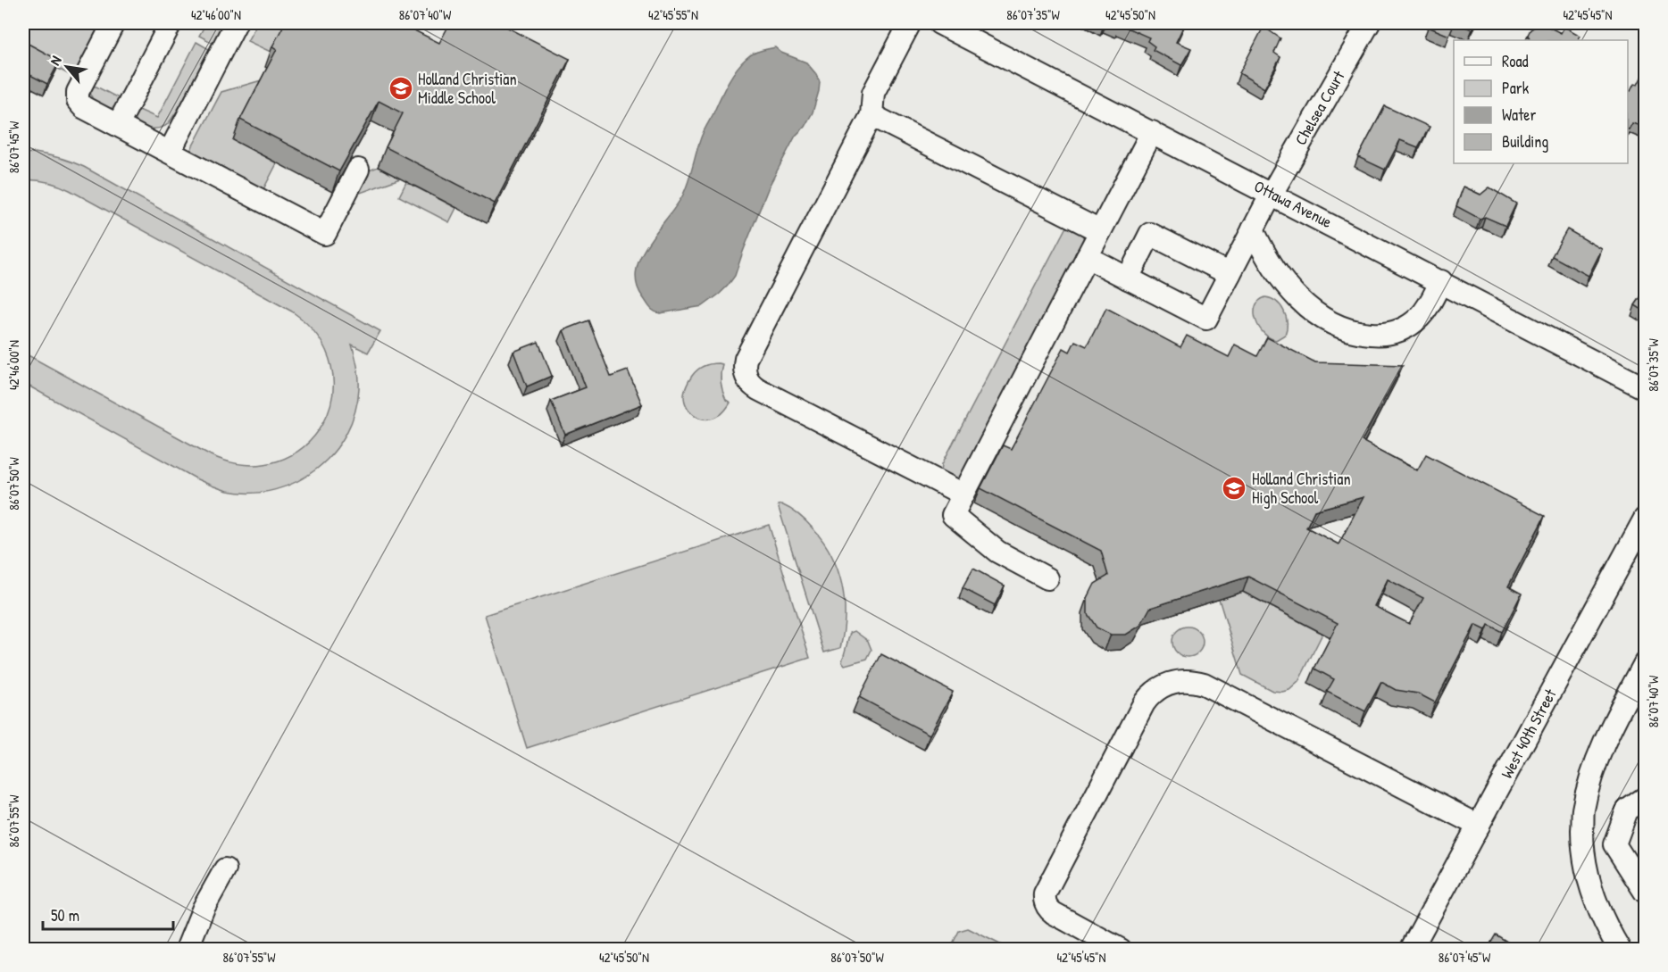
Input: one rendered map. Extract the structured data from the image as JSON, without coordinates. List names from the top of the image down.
{
  "streets": {
    "street": ["Chelsea Court", "Ottawa Avenue", "West 40th Street"]
  },
  "crossings": [
    ["Chelsea Court", "Ottawa Avenue"]
  ],
  "places": {
    "school or university": ["Holland Christian Middle School", "Holland Christian High School"]
  },
  "legend": [
    "Road",
    "Park",
    "Water",
    "Building"
  ],
  "scale_bar": "50 m",
  "north": "top left",
  "coordinates": [
    "42°46'00\"N",
    "86°07'40\"W",
    "42°45'55\"N",
    "86°07'35\"W",
    "42°45'50\"N",
    "42°45'45\"N",
    "86°07'45\"W",
    "86°07'50\"W",
    "86°07'55\"W"
  ]
}
